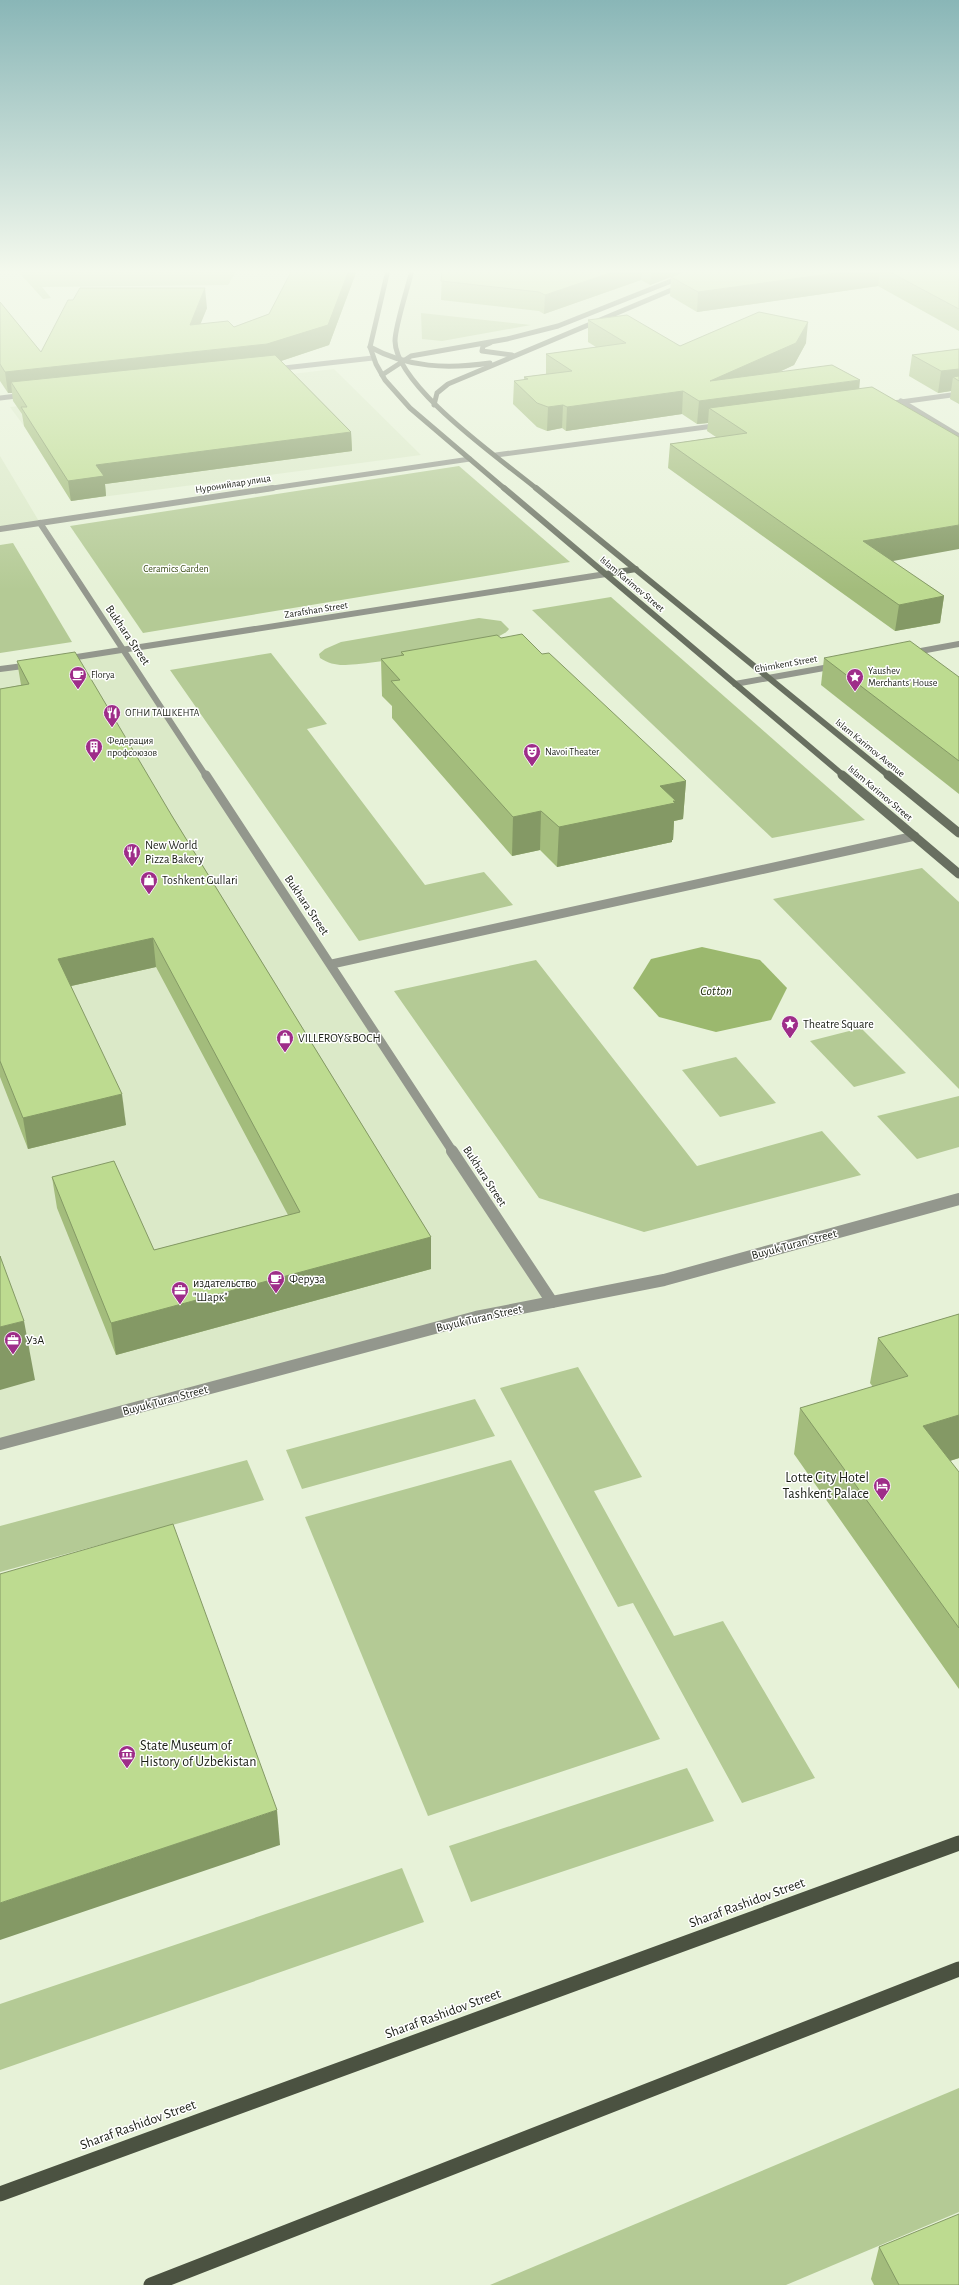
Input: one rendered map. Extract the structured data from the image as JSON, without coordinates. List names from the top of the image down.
{
  "streets": {
    "main road": ["Islam Karimov Street", "Zarafshan Street", "Islam Karimov Avenue"],
    "street": [
      "Нуронийлар улица",
      "Bukhara Street",
      "Chimkent Street",
      "Buyuk Turan Street"
    ]
  },
  "crossings": [
    ["Нуронийлар улица", "Islam Karimov Street"],
    ["Нуронийлар улица", "Bukhara Street"],
    ["Islam Karimov Street", "Zarafshan Street"],
    ["Islam Karimov Street", "Chimkent Street"],
    ["Islam Karimov Street", "Islam Karimov Avenue"],
    ["Zarafshan Street", "Bukhara Street"],
    ["Bukhara Street", "Buyuk Turan Street"],
    ["Chimkent Street", "Islam Karimov Avenue"]
  ],
  "water": ["Cotton"],
  "parks": ["Ceramics Garden"],
  "places": {
    "cafe": ["Florya", "Феруза"],
    "place": ["Yaushev Merchants' House", "Theatre Square"],
    "restaurant": ["ОГНИ ТАШКЕНТА", "New World Pizza Bakery"],
    "building": ["Федерация профсоюзов"],
    "theatre": ["Navoi Theater"],
    "shop": ["Toshkent Gullari", "VILLEROY&BOCH"],
    "office": ["издательство \"Шарк\"", "УзА"],
    "hotel": ["Lotte City Hotel Tashkent Palace"],
    "museum": ["State Museum of History of Uzbekistan"]
  }
}
